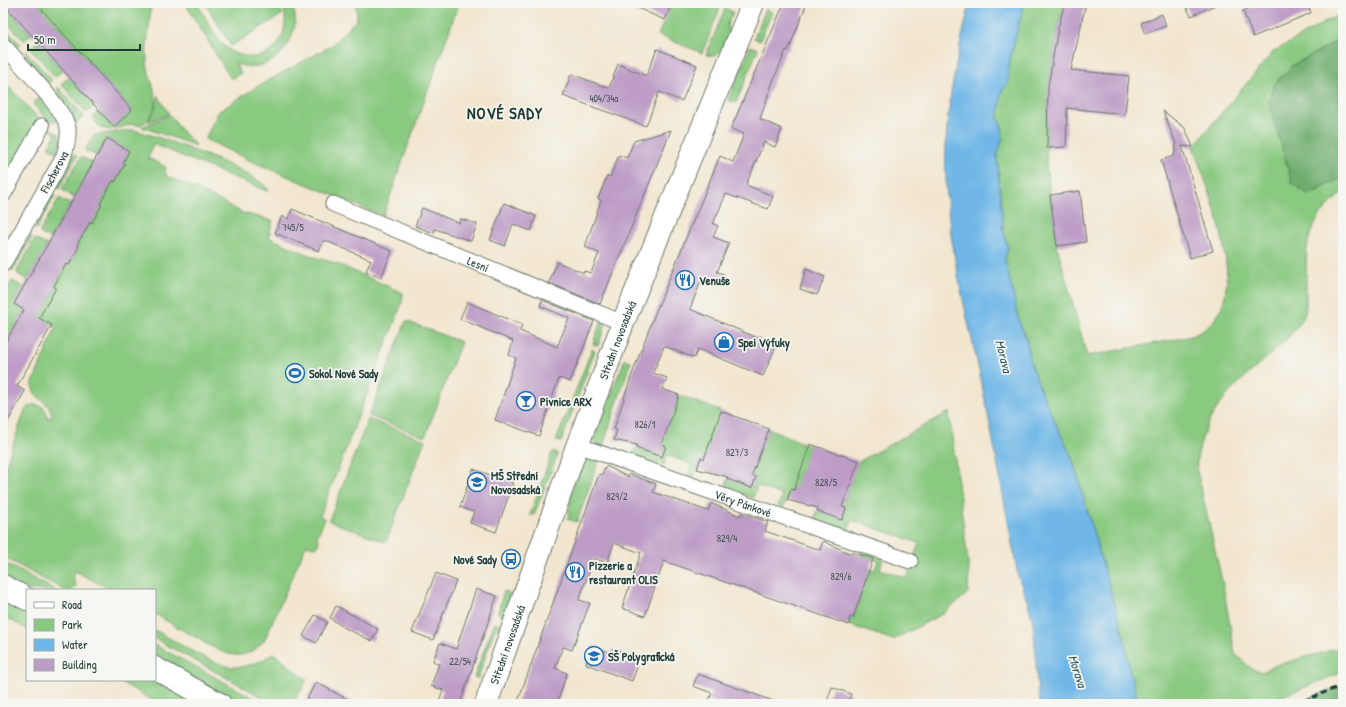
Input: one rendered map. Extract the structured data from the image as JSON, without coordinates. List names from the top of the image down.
{
  "streets": {
    "main road": ["Střední novosadská"],
    "street": ["Fischerova", "Lesní", "Věry Pánkové"]
  },
  "crossings": [
    ["Lesní", "Střední novosadská"],
    ["Střední novosadská", "Věry Pánkové"]
  ],
  "districts": ["NOVÉ SADY"],
  "water": ["Morava"],
  "places": {
    "restaurant": ["Venuše", "Pizzerie a restaurant OLIS"],
    "shop": ["Spei Výfuky"],
    "sports": ["Sokol Nové Sady"],
    "bar": ["Pivnice ARX"],
    "school or university": ["MŠ Střední Novosadská", "SŠ Polygrafická"],
    "bus stop": ["Nové Sady"]
  },
  "house_numbers": [
    "404/34a",
    "745/5",
    "826/1",
    "827/3",
    "828/5",
    "829/2",
    "829/4",
    "829/6",
    "22/54"
  ],
  "legend": [
    "Road",
    "Park",
    "Water",
    "Building"
  ],
  "scale_bar": "50 m"
}
